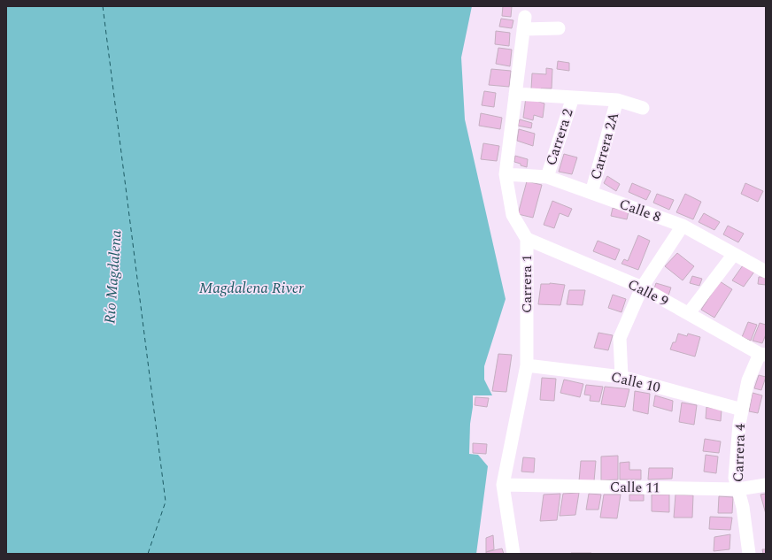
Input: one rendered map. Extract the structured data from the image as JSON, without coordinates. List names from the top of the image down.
{
  "streets": {
    "street": [
      "Carrera 2",
      "Carrera 2A",
      "Calle 8",
      "Carrera 1",
      "Calle 9",
      "Calle 10",
      "Carrera 4",
      "Calle 11"
    ]
  },
  "crossings": [
    ["Carrera 2", "Calle 8"],
    ["Carrera 2A", "Calle 8"],
    ["Calle 8", "Carrera 1"],
    ["Carrera 1", "Calle 9"],
    ["Carrera 1", "Calle 10"],
    ["Carrera 1", "Calle 11"],
    ["Calle 9", "Carrera 4"],
    ["Calle 10", "Carrera 4"],
    ["Carrera 4", "Calle 11"]
  ],
  "water": ["Río Magdalena", "Magdalena River"]
}
